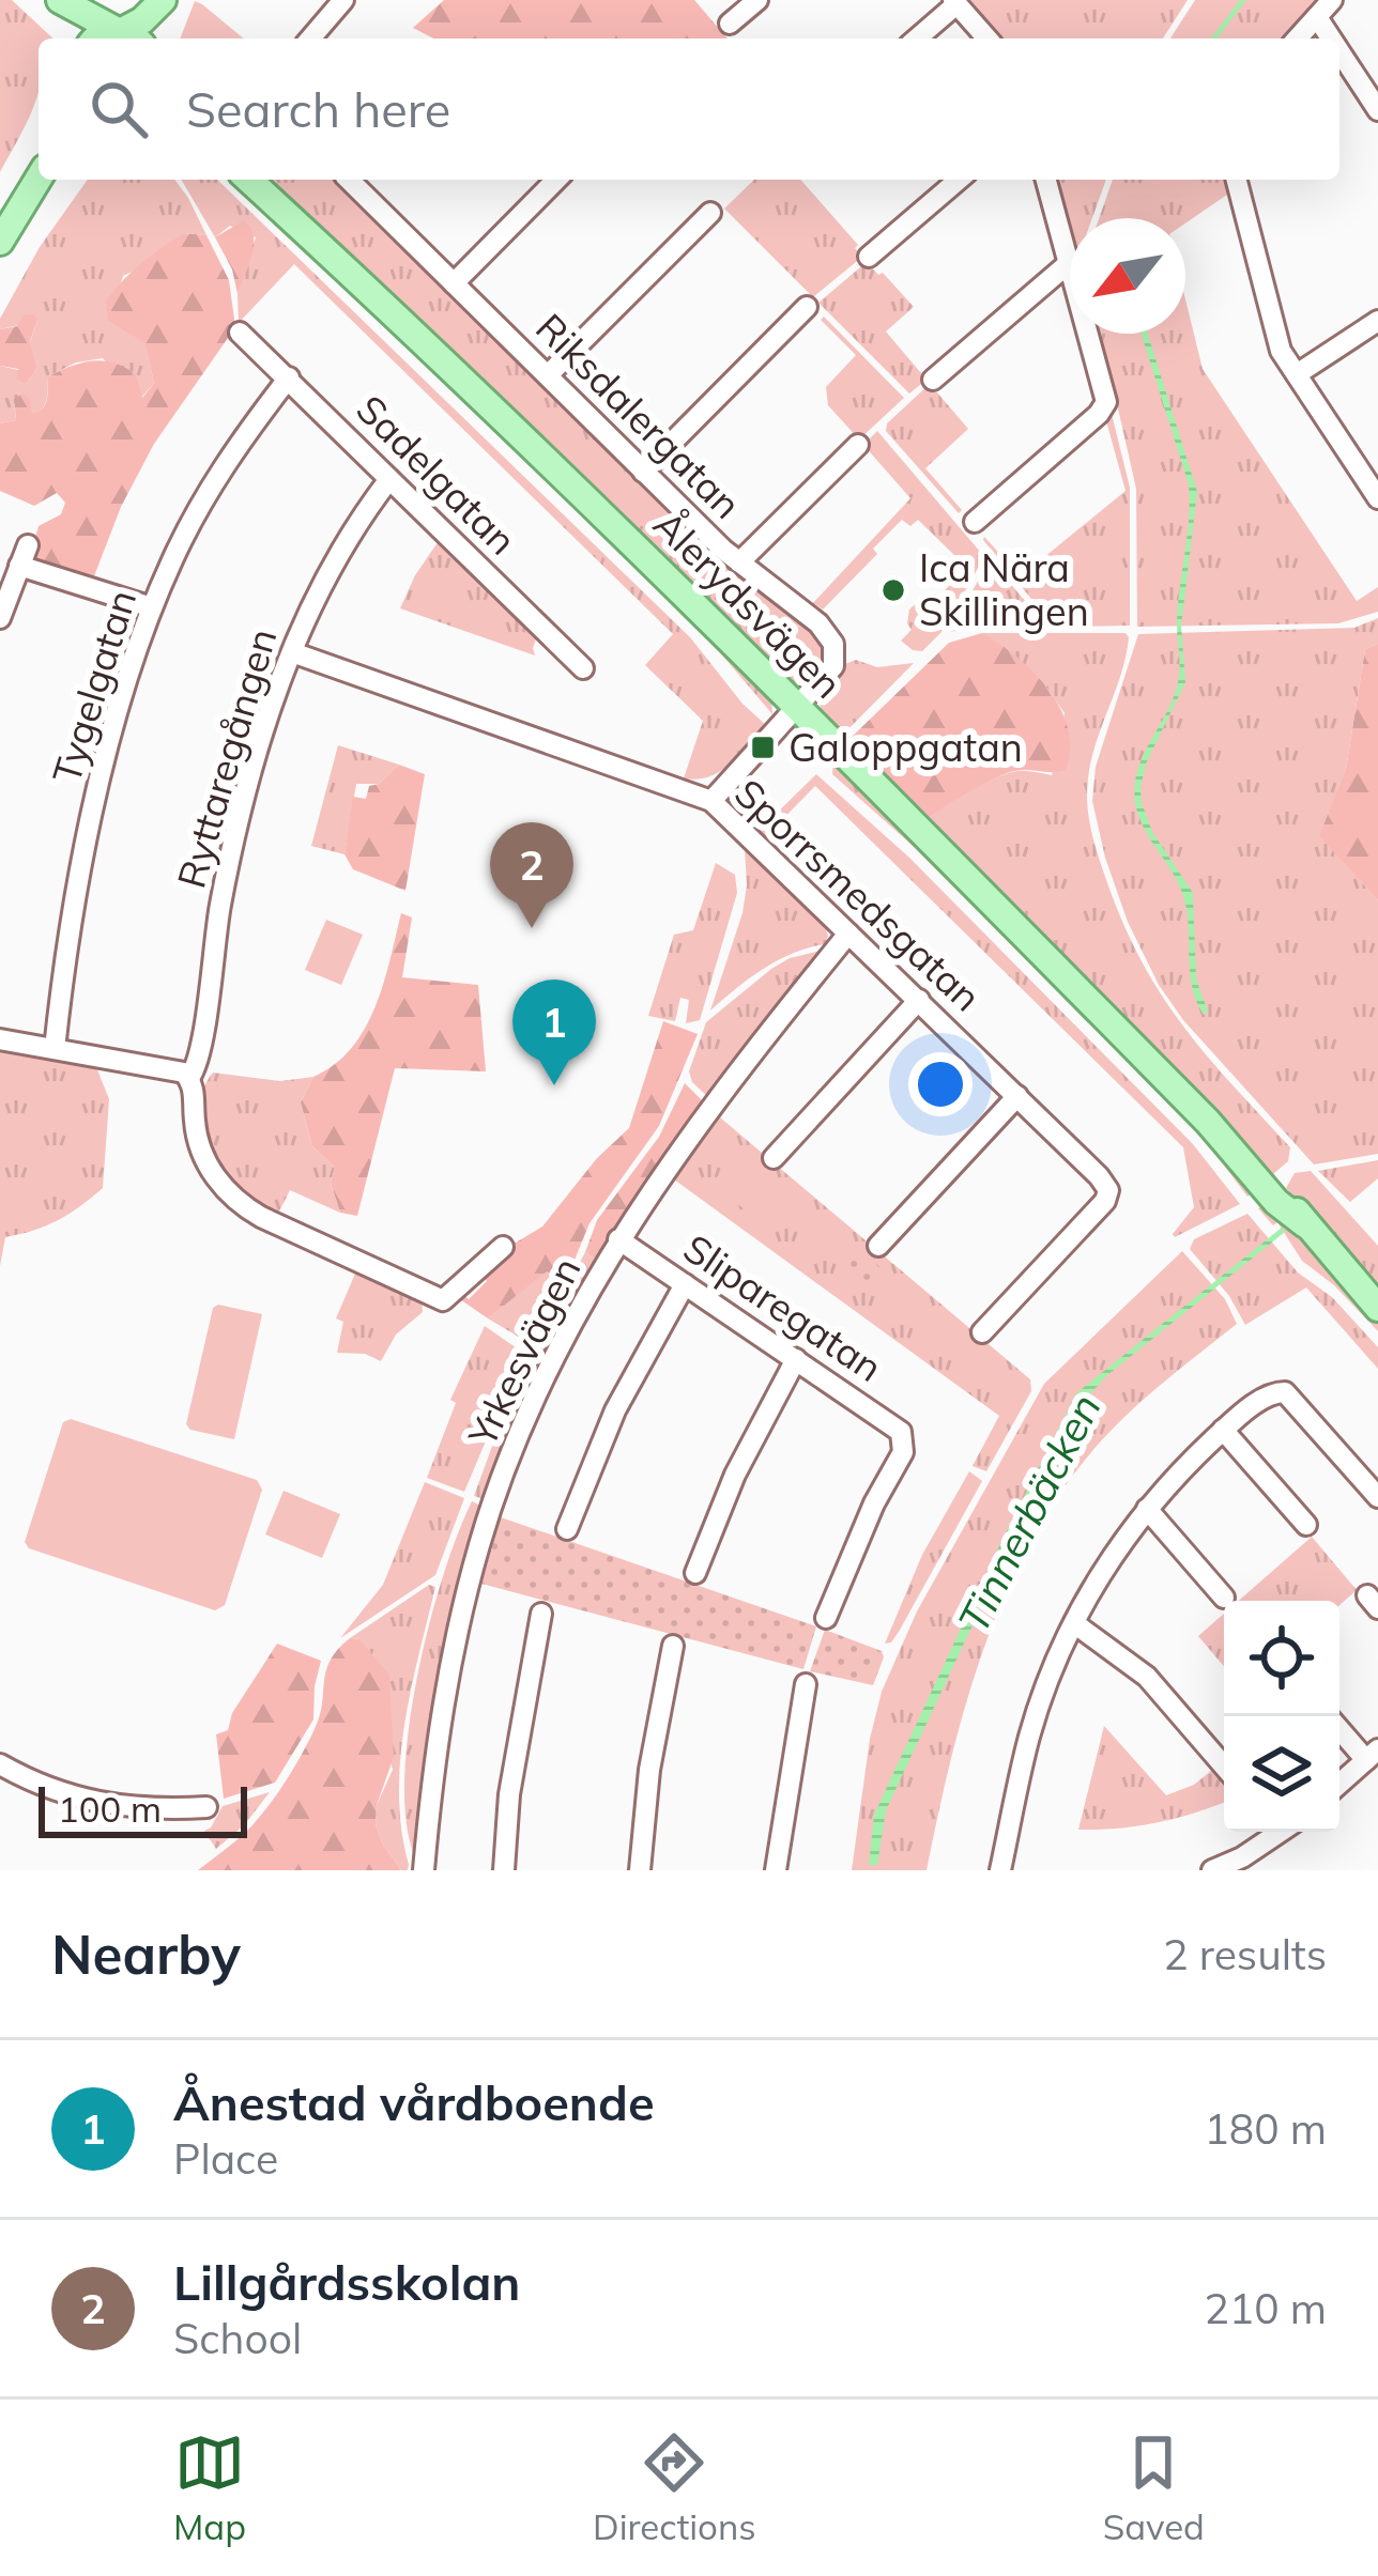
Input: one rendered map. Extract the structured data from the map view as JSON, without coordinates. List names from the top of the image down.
{
  "streets": {
    "main road": ["Ålerydsvägen"],
    "street": [
      "Riksdalergatan",
      "Sadelgatan",
      "Tygelgatan",
      "Ryttaregången",
      "Sporrsmedsgatan",
      "Sliparegatan",
      "Yrkesvägen"
    ]
  },
  "crossings": [
    ["Riksdalergatan", "Ålerydsvägen"],
    ["Sadelgatan", "Tygelgatan"],
    ["Sadelgatan", "Ryttaregången"],
    ["Ryttaregången", "Sporrsmedsgatan"],
    ["Sporrsmedsgatan", "Yrkesvägen"],
    ["Sliparegatan", "Yrkesvägen"]
  ],
  "water": ["Tinnerbäcken"],
  "places": {
    "other": ["Ica Nära Skillingen"],
    "transit": ["Galoppgatan"]
  },
  "scale_bar": "100 m",
  "north": "bottom left",
  "page": {
    "search": "Search here",
    "pins": ["2", "1"],
    "scale": "100 m",
    "heading": ["Nearby", "2 results"],
    "list": [
      {
        "mark": "1",
        "name": "Ånestad vårdboende",
        "note": "Place",
        "value": "180 m"
      },
      {
        "mark": "2",
        "name": "Lillgårdsskolan",
        "note": "School",
        "value": "210 m"
      }
    ],
    "nav": ["Map", "Directions", "Saved"]
  }
}
